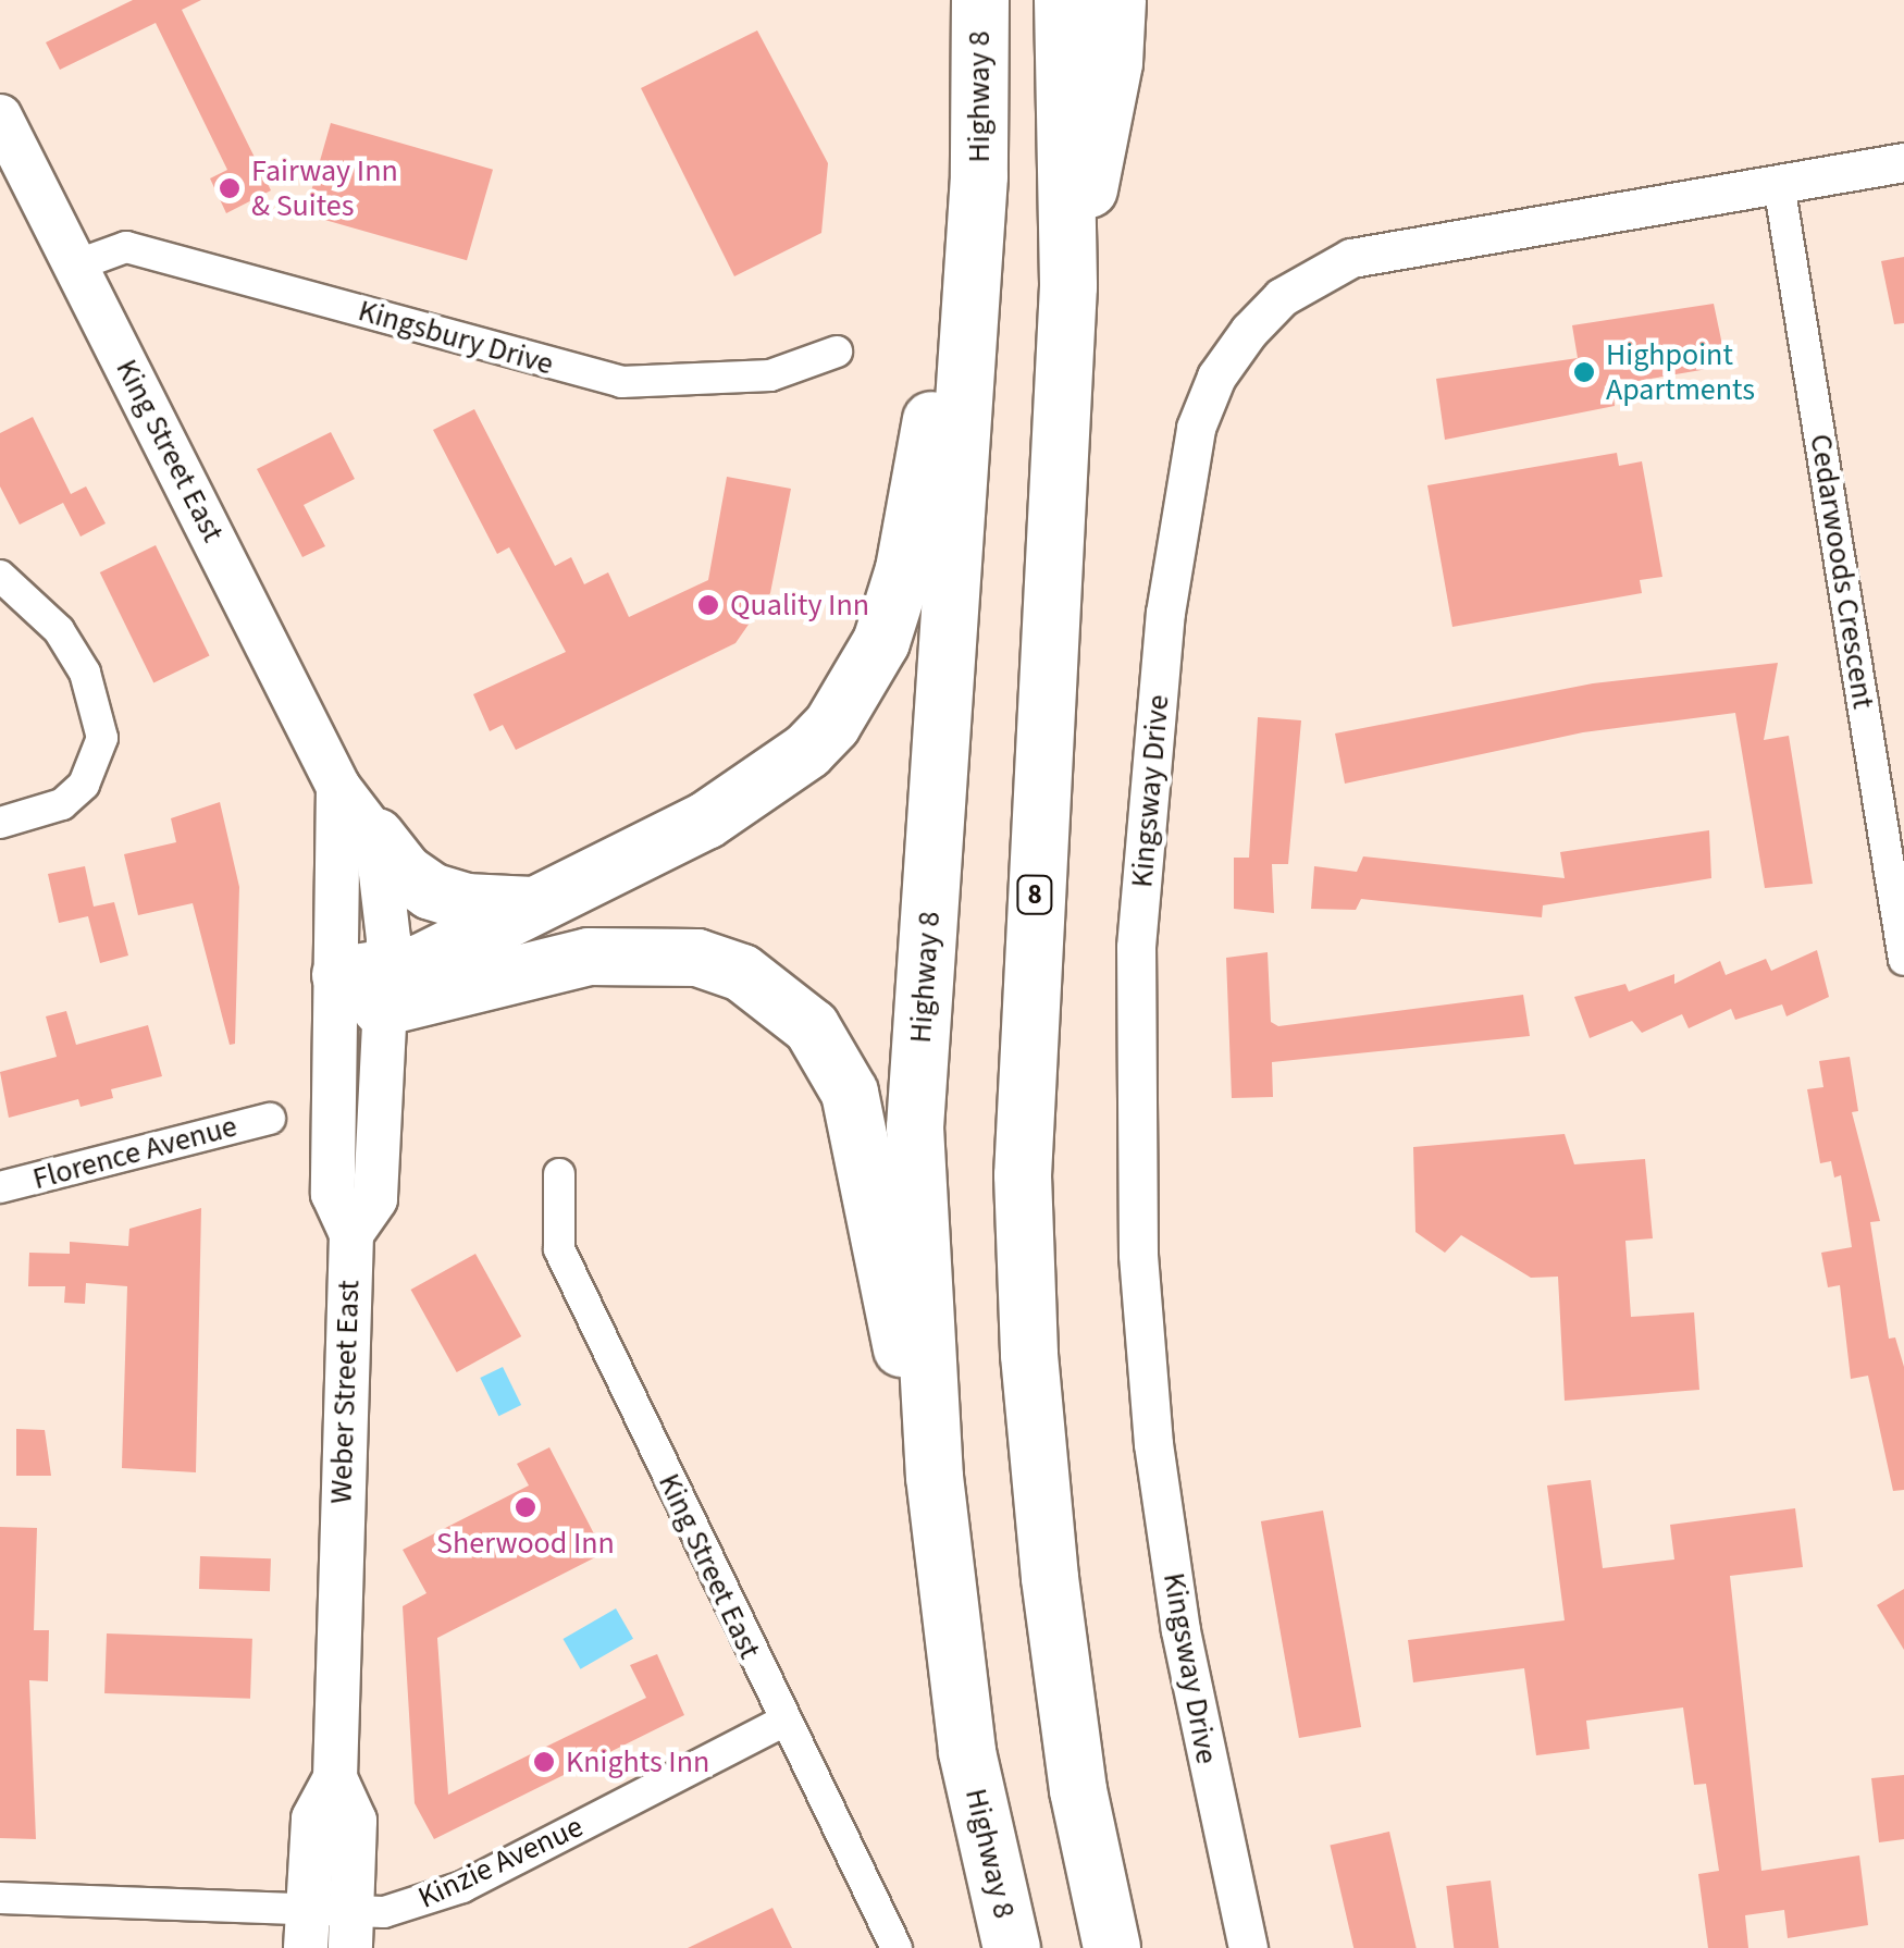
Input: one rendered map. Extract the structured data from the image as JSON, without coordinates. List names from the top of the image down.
{
  "streets": {
    "highway": ["Highway 8", "8"],
    "main road": ["King Street East", "Weber Street East"],
    "street": [
      "Kingsbury Drive",
      "Cedarwoods Crescent",
      "Kingsway Drive",
      "Florence Avenue",
      "Kinzie Avenue"
    ]
  },
  "crossings": [
    ["Kingsbury Drive", "King Street East"],
    ["King Street East", "Kinzie Avenue"],
    ["Cedarwoods Crescent", "Kingsway Drive"],
    ["Weber Street East", "Kinzie Avenue"]
  ],
  "places": [
    "Fairway Inn & Suites",
    "Highpoint Apartments",
    "Quality Inn",
    "Sherwood Inn",
    "Knights Inn"
  ]
}
